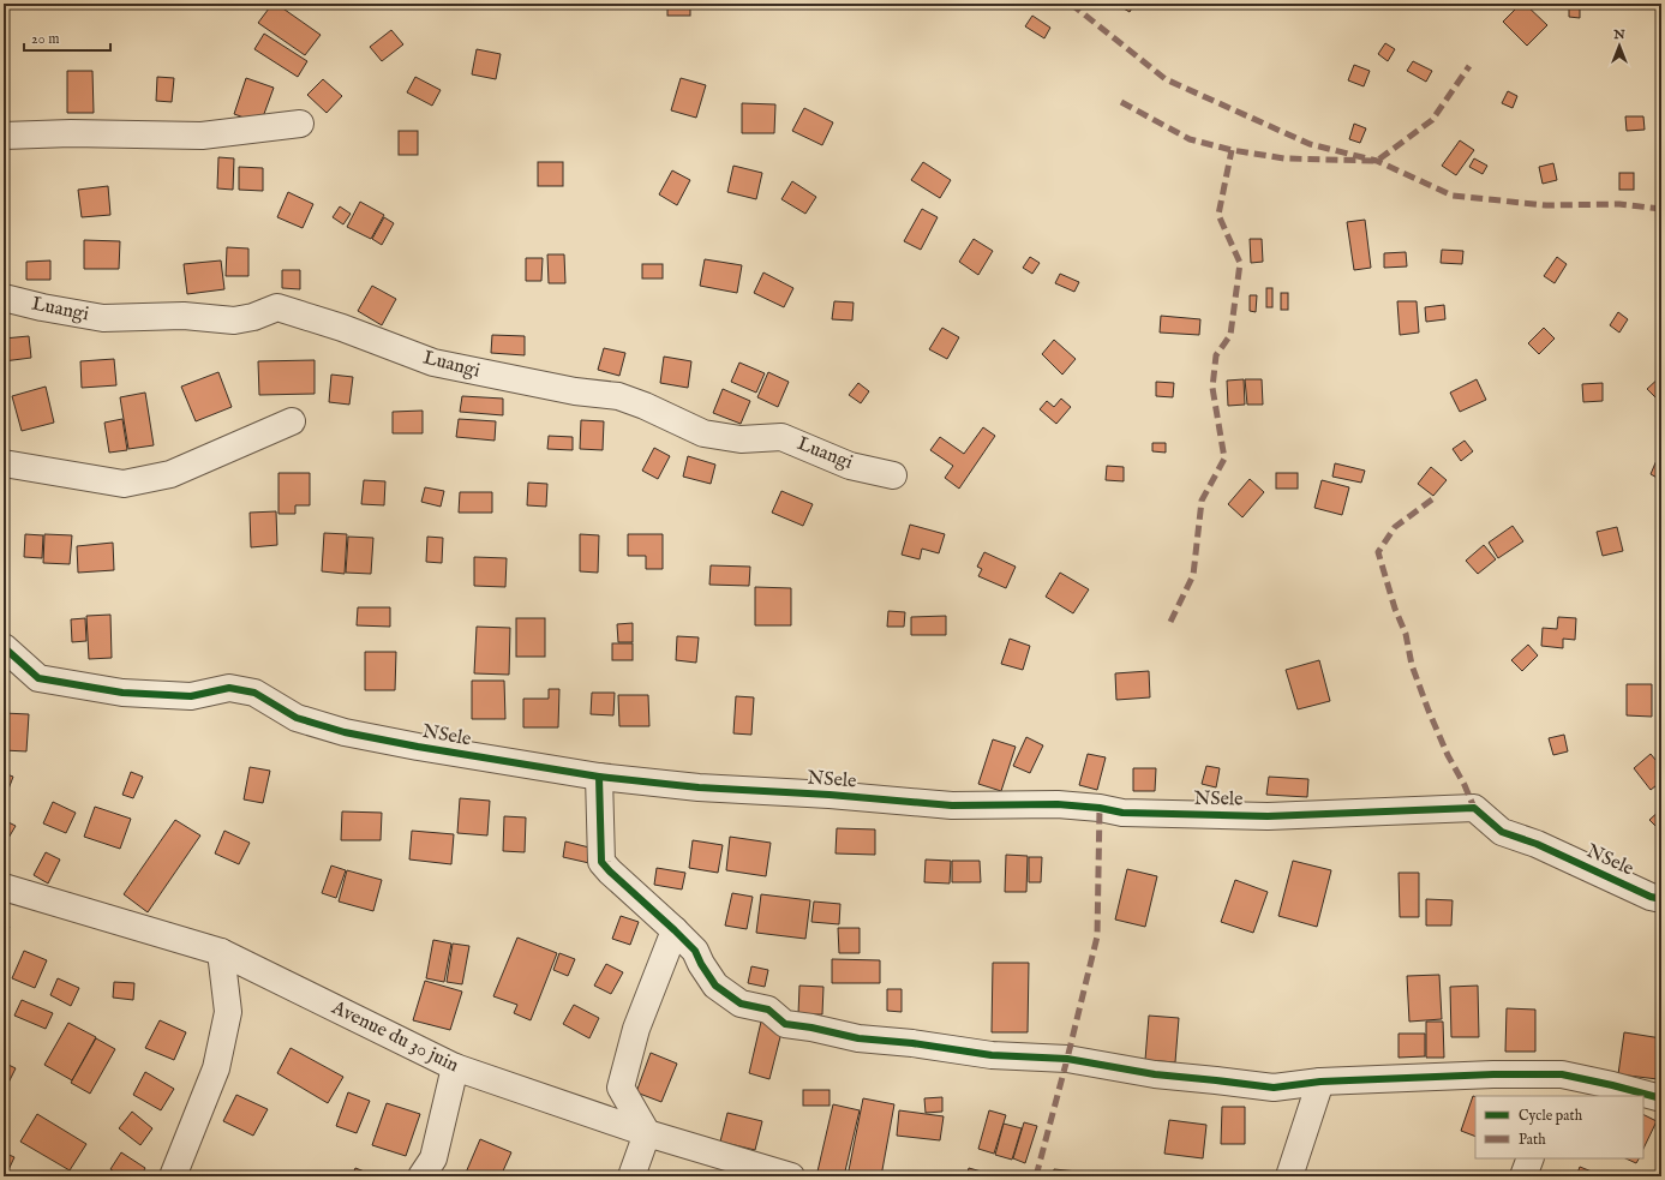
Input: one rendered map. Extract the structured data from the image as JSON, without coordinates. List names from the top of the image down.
{
  "streets": {
    "street": ["Luangi", "NSele", "Avenue du 30 juin"]
  },
  "legend": ["Cycle path", "Path"],
  "scale_bar": "20 m",
  "north": "top"
}
